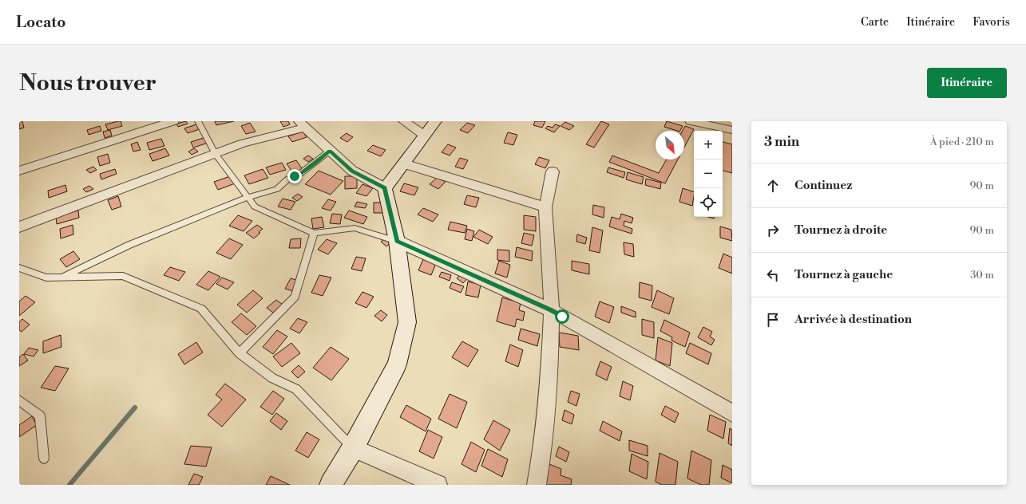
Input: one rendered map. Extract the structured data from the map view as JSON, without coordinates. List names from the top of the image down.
{
  "north": "bottom right",
  "page": {
    "header": "Locato",
    "nav": ["Carte", "Itinéraire", "Favoris"],
    "buttons": "Itinéraire",
    "title": "Nous trouver",
    "heading": ["3 min", "À pied · 210 m"],
    "map_buttons": ["+", "−"],
    "list": [
      ["Continuez", "90 m"],
      ["Tournez à droite", "90 m"],
      ["Tournez à gauche", "30 m"],
      "Arrivée à destination"
    ]
  }
}
